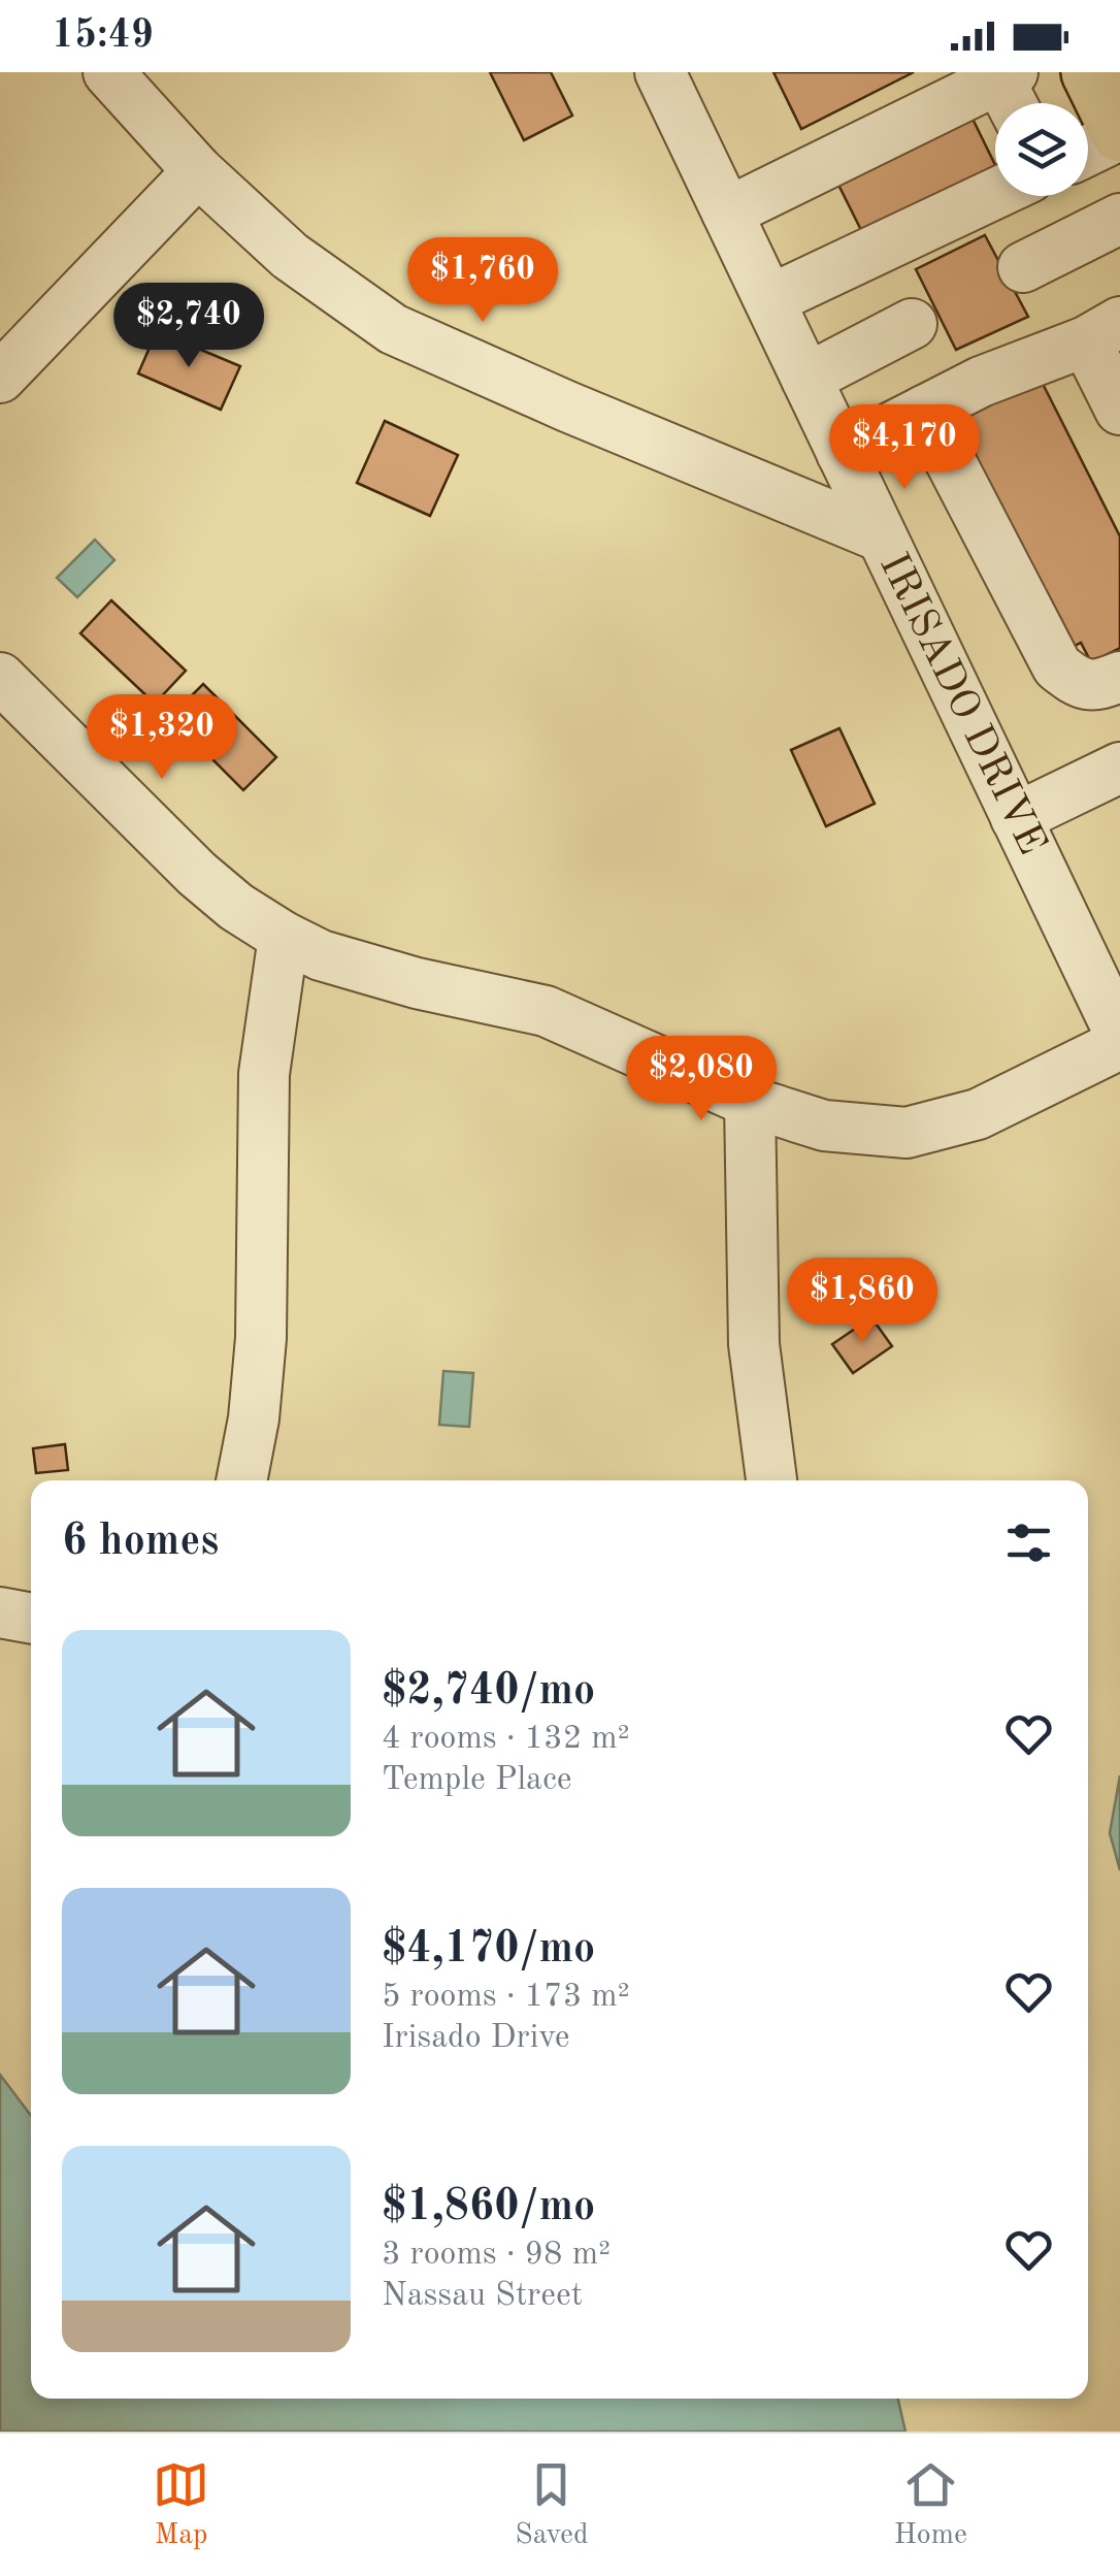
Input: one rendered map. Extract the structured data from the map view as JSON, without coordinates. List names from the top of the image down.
{
  "streets": {
    "street": ["IRISADO DRIVE"]
  },
  "page": {
    "status": "15:49",
    "price": [
      "$1,760",
      "$2,740",
      "$4,170",
      "$1,320",
      "$2,080",
      "$1,860"
    ],
    "heading": "6 homes",
    "list": [
      {
        "name": "$2,740/mo",
        "note": "4 rooms · 132 m² · Temple Place"
      },
      {
        "name": "$4,170/mo",
        "note": "5 rooms · 173 m² · Irisado Drive"
      },
      {
        "name": "$1,860/mo",
        "note": "3 rooms · 98 m² · Nassau Street"
      }
    ],
    "tabs": ["Map", "Saved", "Home"]
  }
}
